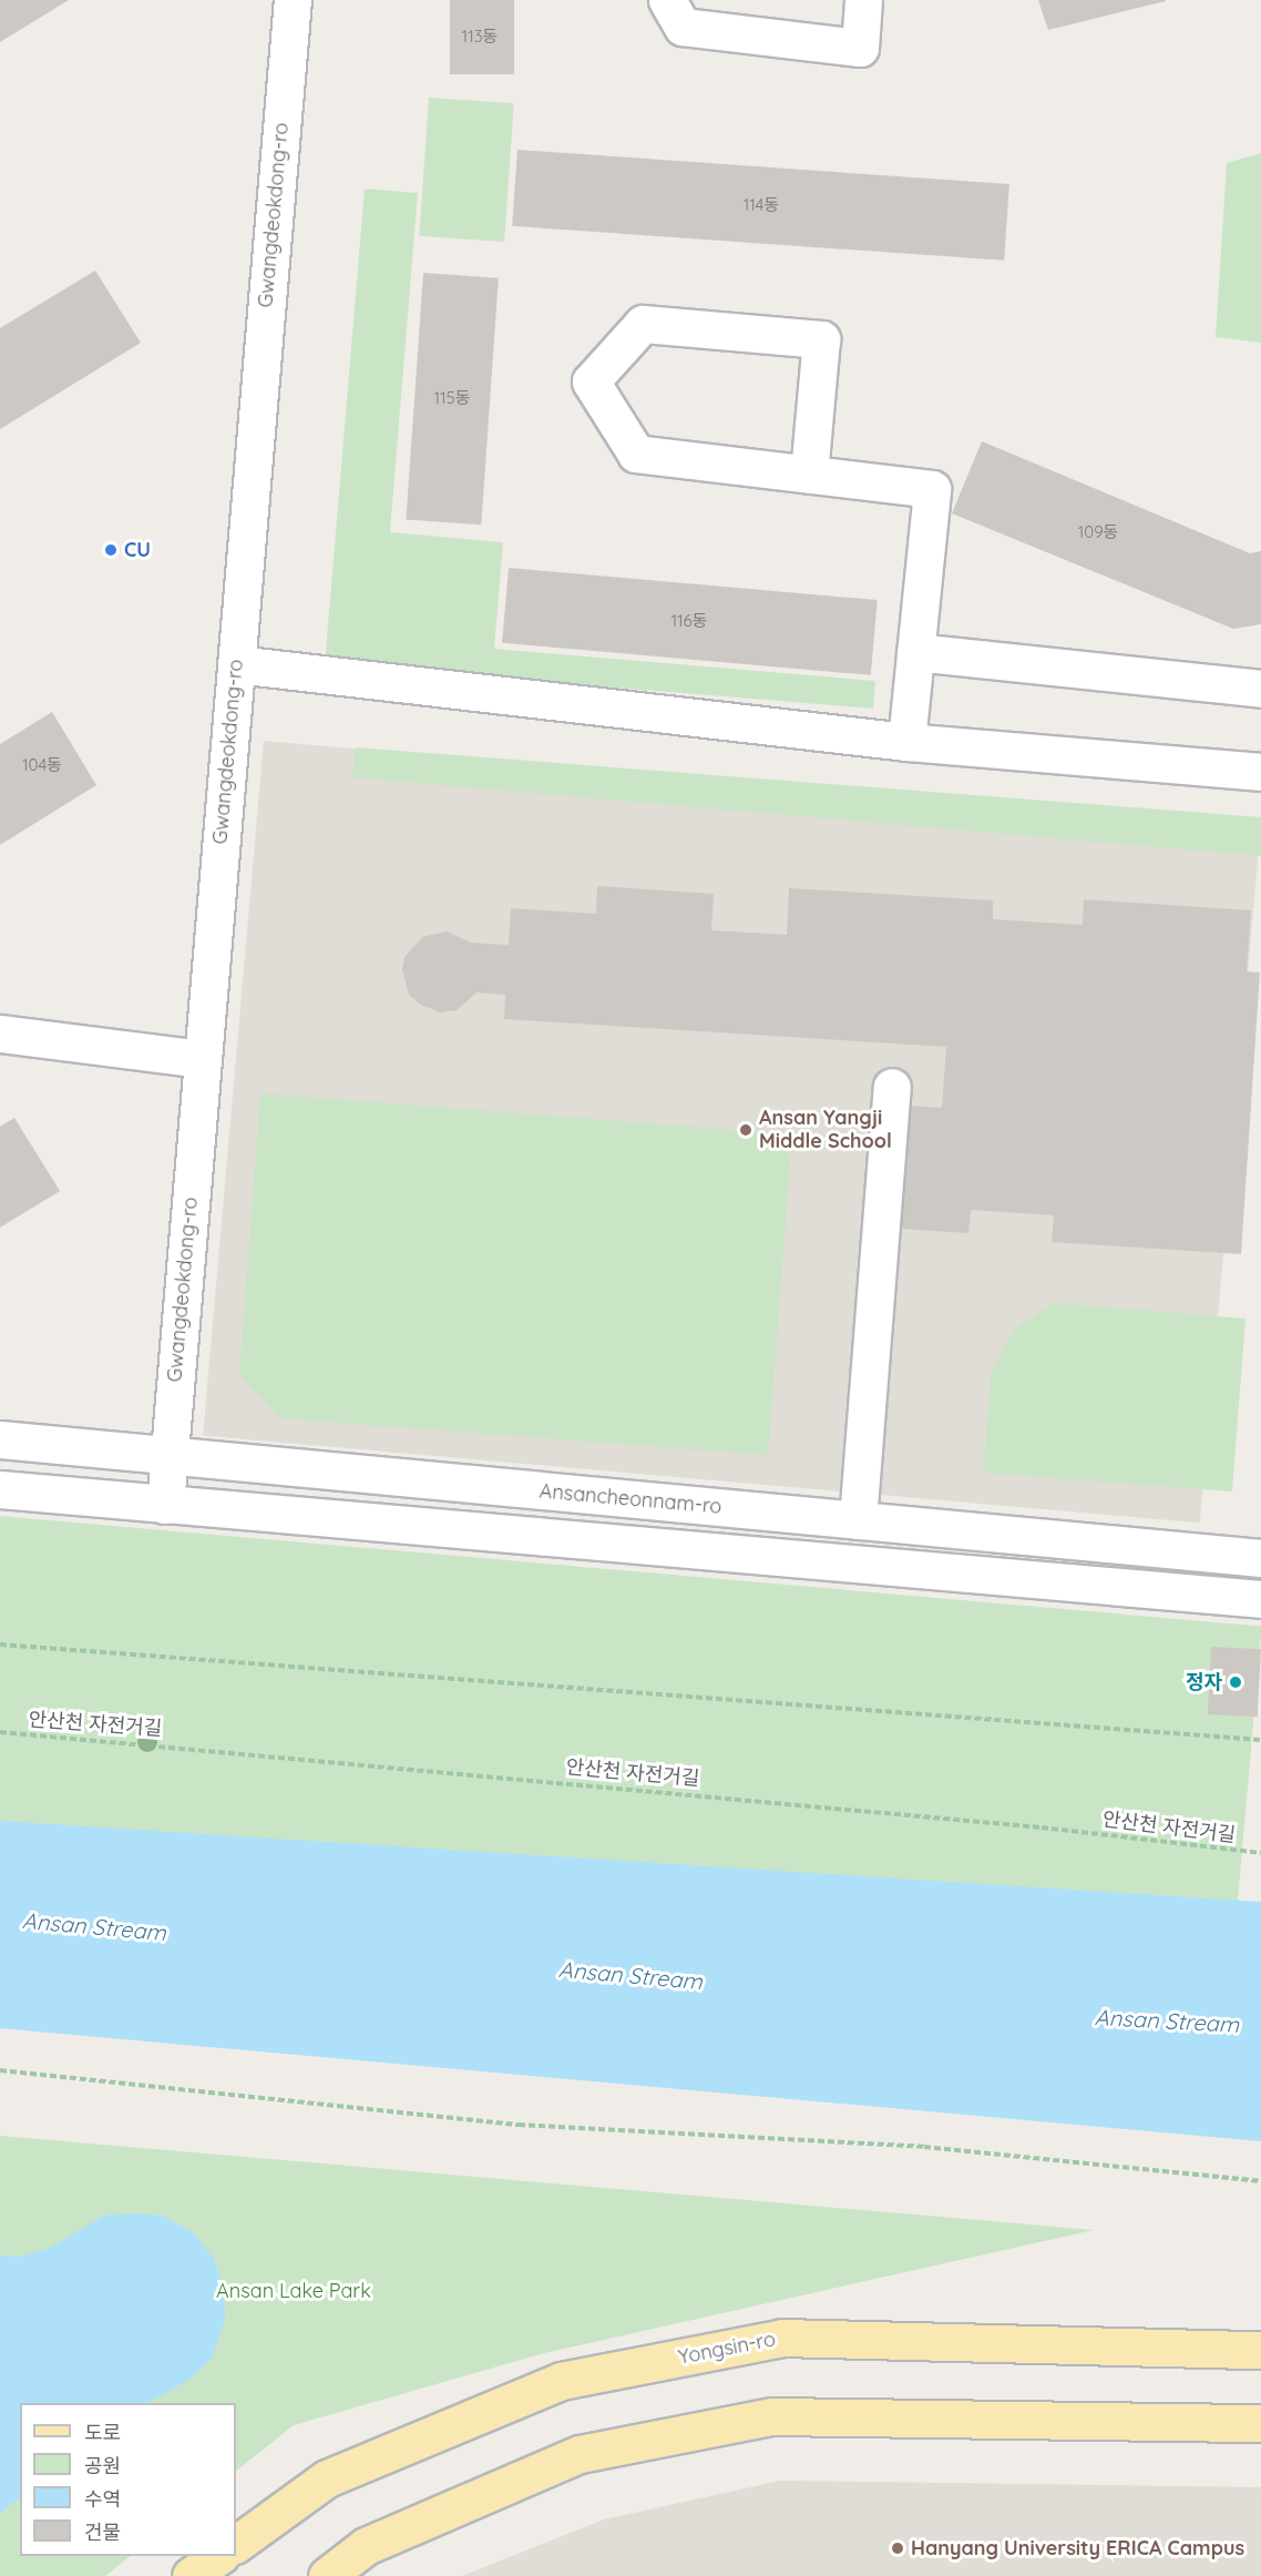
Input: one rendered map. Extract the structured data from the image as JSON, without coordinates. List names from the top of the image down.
{
  "streets": {
    "main road": ["Yongsin-ro"],
    "street": ["Gwangdeokdong-ro", "Ansancheonnam-ro"],
    "path": ["안산천 자전거길"]
  },
  "crossings": [
    ["Gwangdeokdong-ro", "Ansancheonnam-ro"]
  ],
  "water": ["Ansan Stream"],
  "parks": ["Ansan Lake Park"],
  "places": [
    "CU",
    "Ansan Yangji Middle School",
    "정자",
    "Hanyang University ERICA Campus"
  ],
  "house_numbers": [
    "113동",
    "114동",
    "115동",
    "109동",
    "116동",
    "104동"
  ],
  "legend": [
    "도로",
    "공원",
    "수역",
    "건물"
  ]
}
